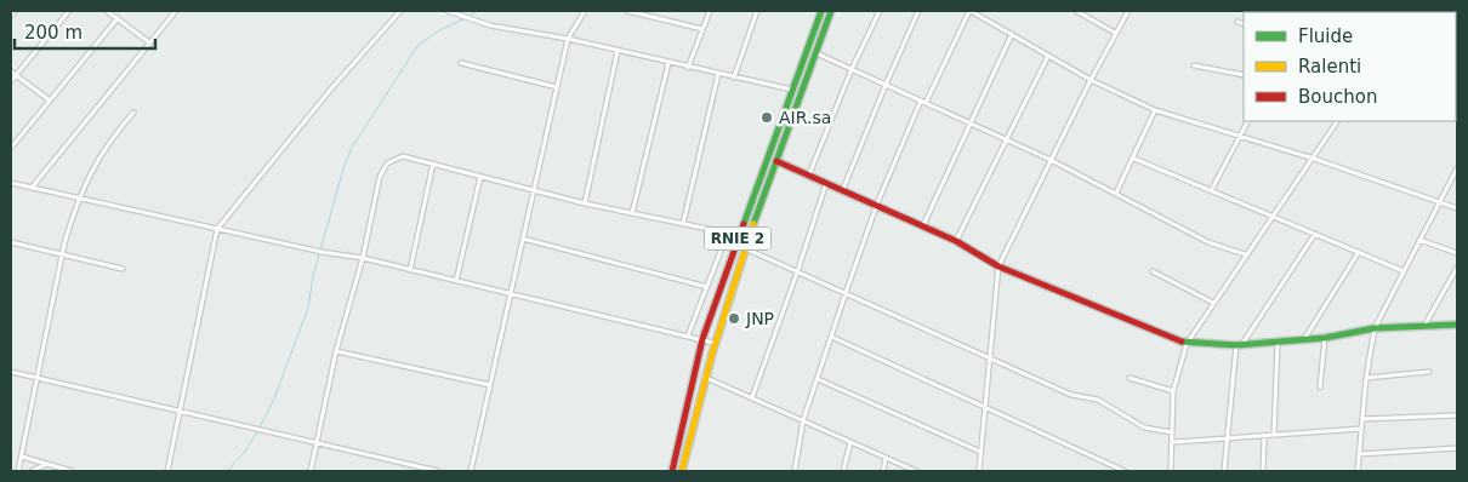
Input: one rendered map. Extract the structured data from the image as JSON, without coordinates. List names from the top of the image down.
{
  "streets": {
    "main road": ["RNIE 2"]
  },
  "places": ["AIR.sa", "JNP"],
  "legend": ["Fluide", "Ralenti", "Bouchon"],
  "scale_bar": "200 m"
}
